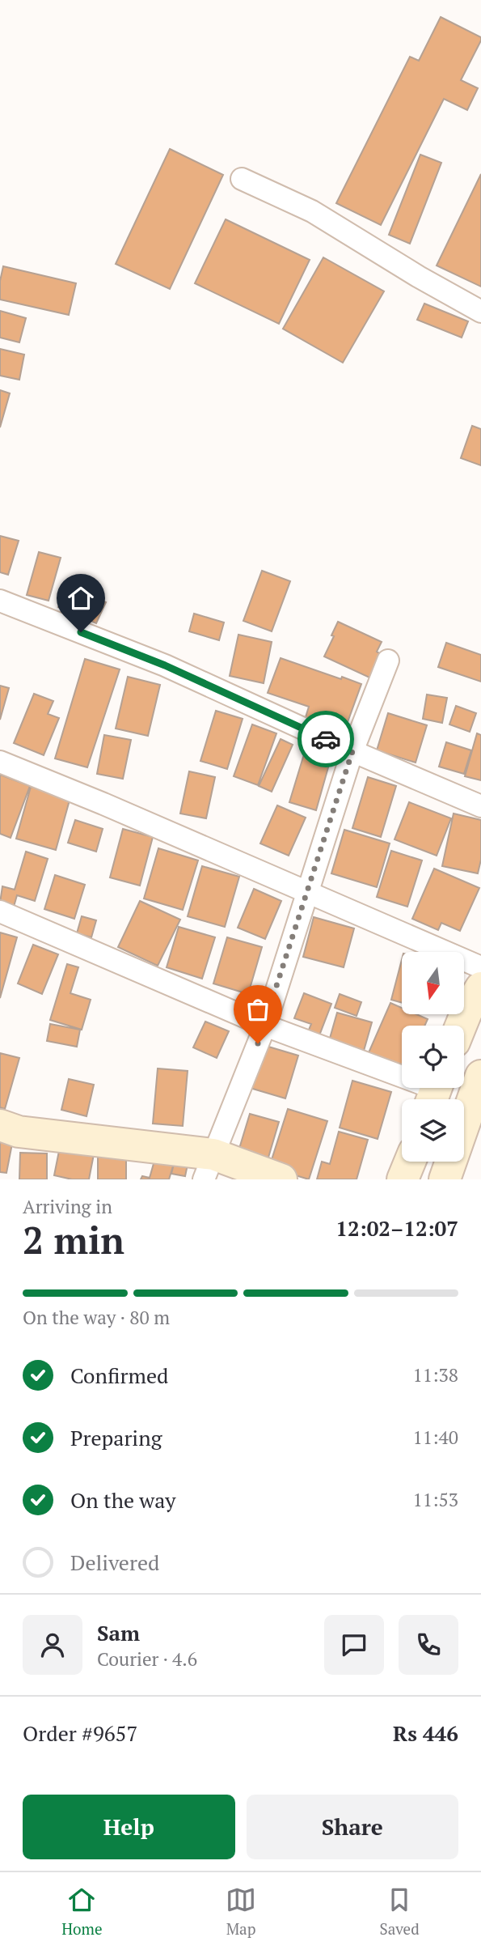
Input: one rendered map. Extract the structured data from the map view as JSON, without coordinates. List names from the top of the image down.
{
  "north": "bottom",
  "page": {
    "heading": ["2 min", "Arriving in", "12:02–12:07"],
    "panel": [
      "Sam",
      "Courier · 4.6",
      "Order #9657",
      "Rs 446"
    ],
    "bar": "On the way · 80 m",
    "list": [
      ["Confirmed", "11:38"],
      ["Preparing", "11:40"],
      ["On the way", "11:53"],
      "Delivered"
    ],
    "buttons": ["Help", "Share"],
    "tabs": ["Home", "Map", "Saved"]
  }
}
